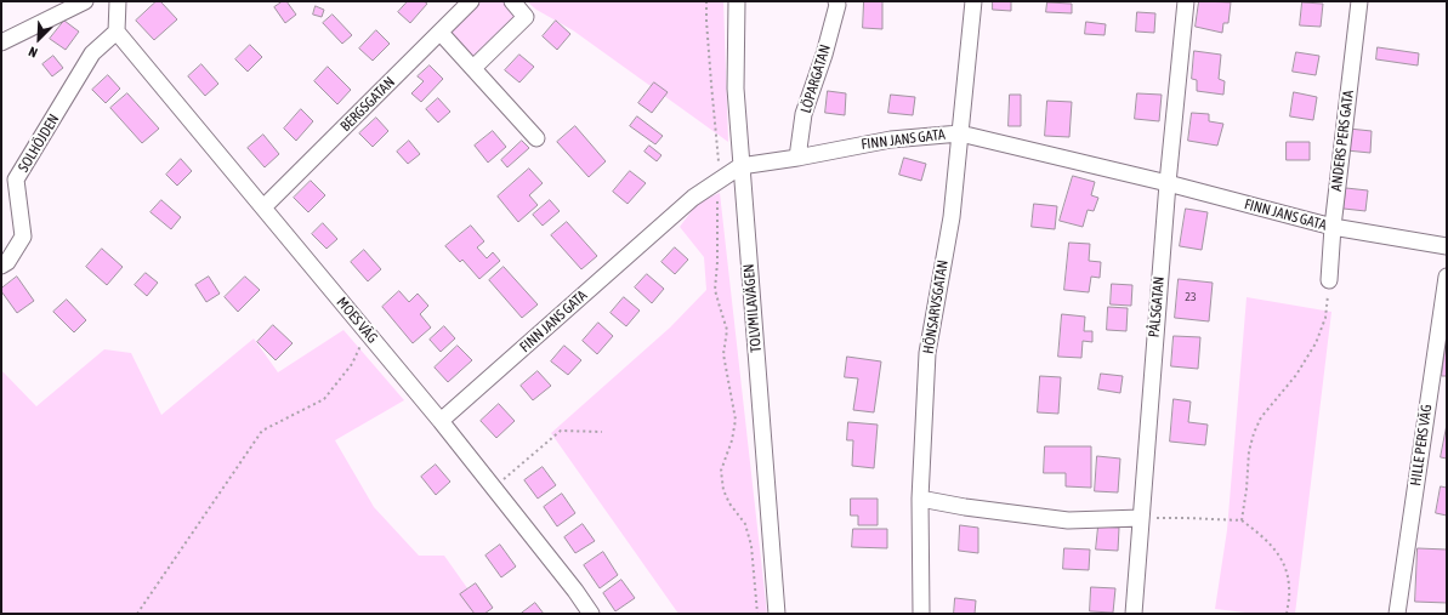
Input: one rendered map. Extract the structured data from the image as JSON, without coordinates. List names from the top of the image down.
{
  "streets": {
    "street": [
      "LÖPARGATAN",
      "BERGSGATAN",
      "FINN JANS GATA",
      "ANDERS PERS GATA",
      "SOLHÖJDEN",
      "HÖNSARVSGATAN",
      "PÅLSGATAN",
      "TOLVMILAVÄGEN",
      "MOES VÄG",
      "HILLE PERS VÄG"
    ]
  },
  "crossings": [
    ["LÖPARGATAN", "FINN JANS GATA"],
    ["BERGSGATAN", "MOES VÄG"],
    ["FINN JANS GATA", "ANDERS PERS GATA"],
    ["FINN JANS GATA", "HÖNSARVSGATAN"],
    ["FINN JANS GATA", "PÅLSGATAN"],
    ["FINN JANS GATA", "TOLVMILAVÄGEN"],
    ["FINN JANS GATA", "MOES VÄG"],
    ["SOLHÖJDEN", "MOES VÄG"]
  ],
  "house_numbers": ["23"],
  "north": "bottom left"
}
